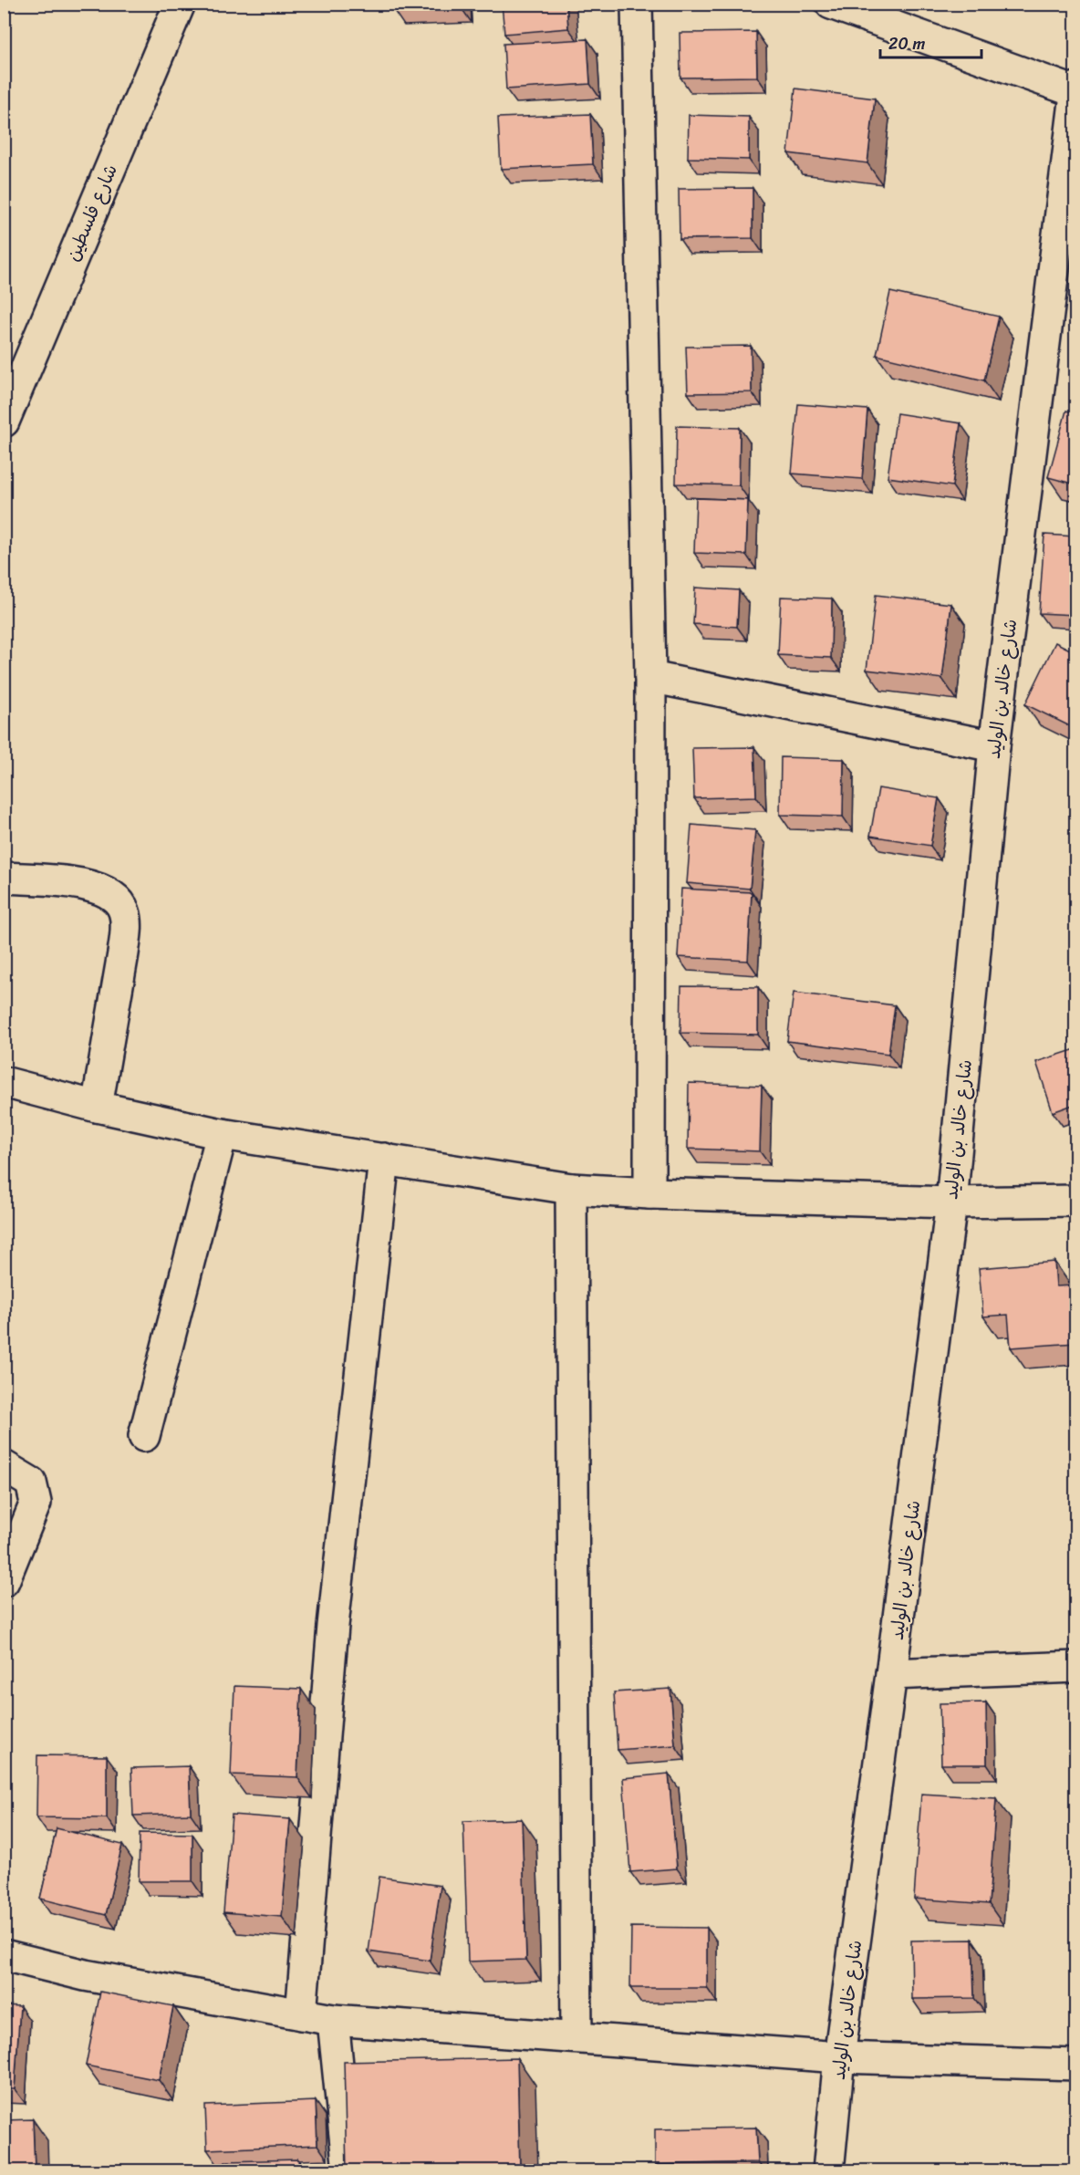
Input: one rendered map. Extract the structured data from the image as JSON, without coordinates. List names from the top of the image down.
{
  "streets": {
    "street": ["شارع فلسطين", "شارع خالد بن الوليد"]
  },
  "scale_bar": "20 m"
}
